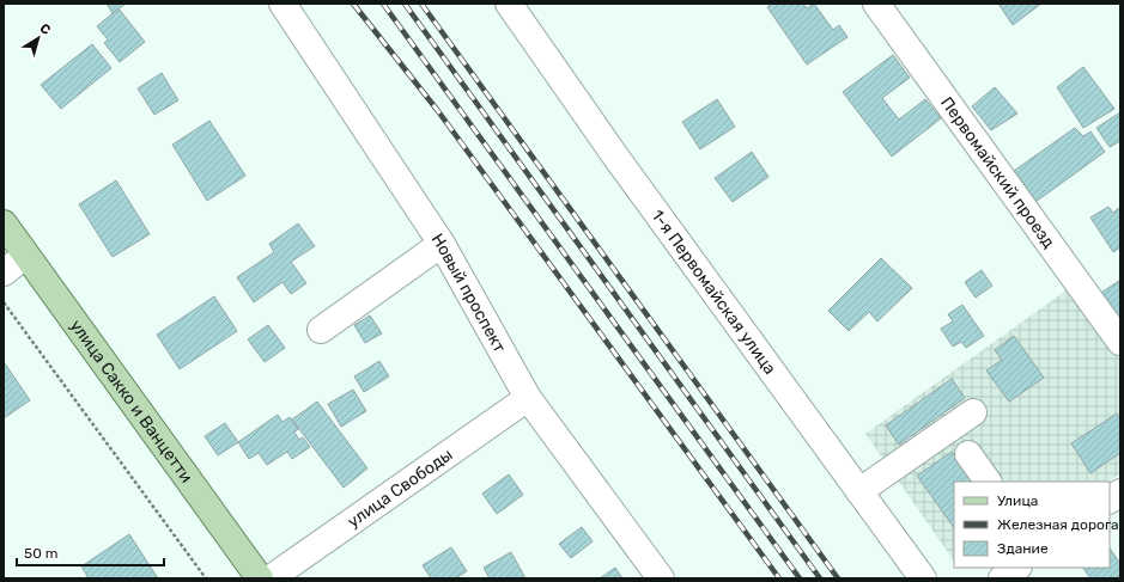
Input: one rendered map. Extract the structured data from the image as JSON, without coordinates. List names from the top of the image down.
{
  "streets": {
    "main road": ["улица Сакко и Ванцетти"],
    "street": [
      "Первомайский проезд",
      "1-я Первомайская улица",
      "Новый проспект",
      "улица Свободы"
    ]
  },
  "crossings": [
    ["Новый проспект", "улица Свободы"]
  ],
  "legend": ["Улица", "Железная дорога", "Здание"],
  "scale_bar": "50 m",
  "north": "top right"
}
